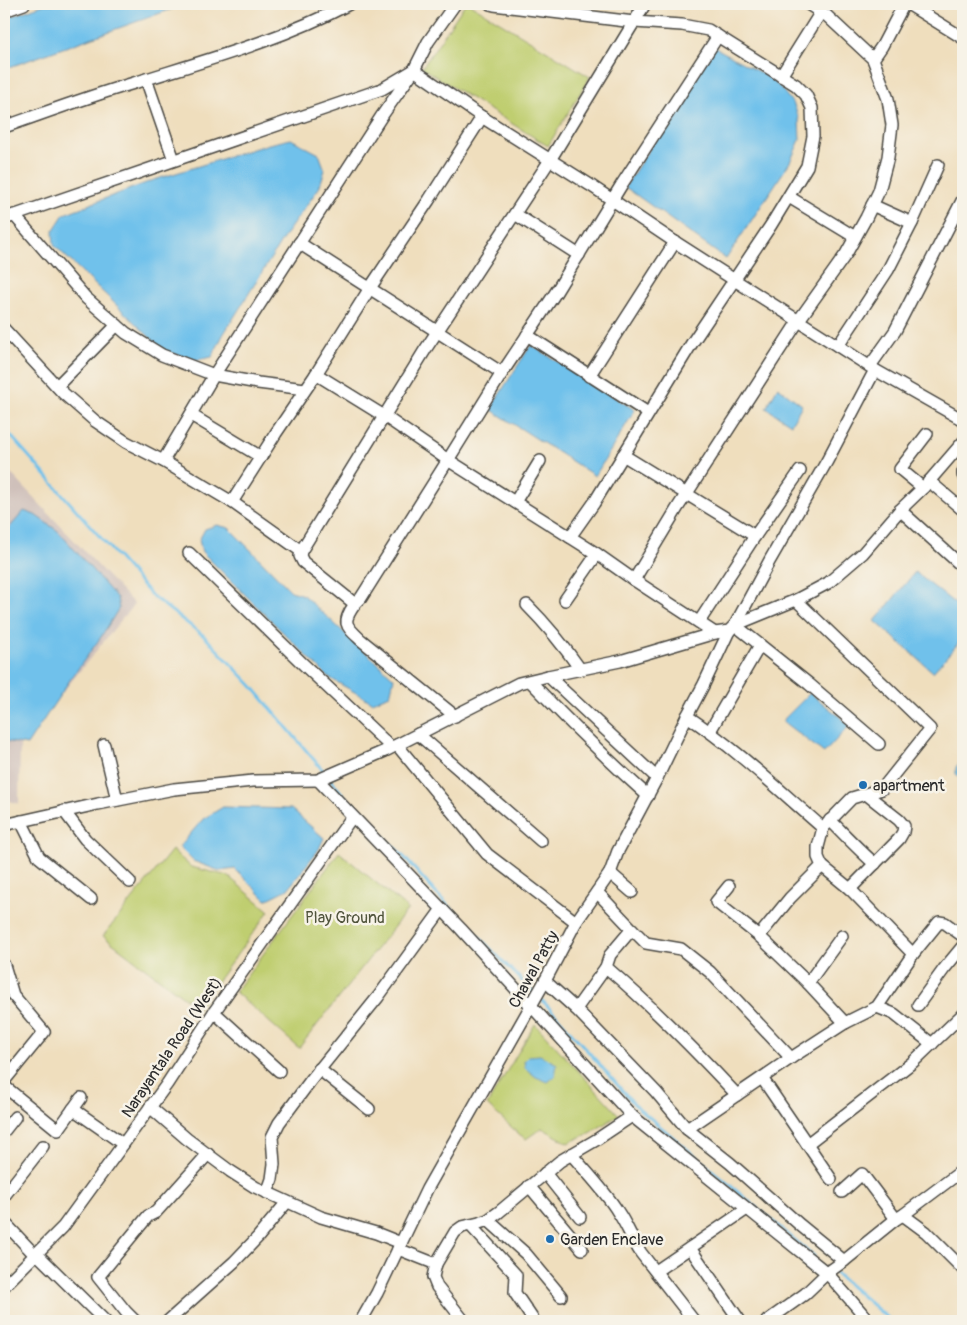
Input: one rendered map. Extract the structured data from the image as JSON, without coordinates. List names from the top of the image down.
{
  "streets": {
    "street": ["Chawal Patty", "Narayantala Road (West)"]
  },
  "parks": ["Play Ground"],
  "places": ["apartment", "Garden Enclave"]
}
